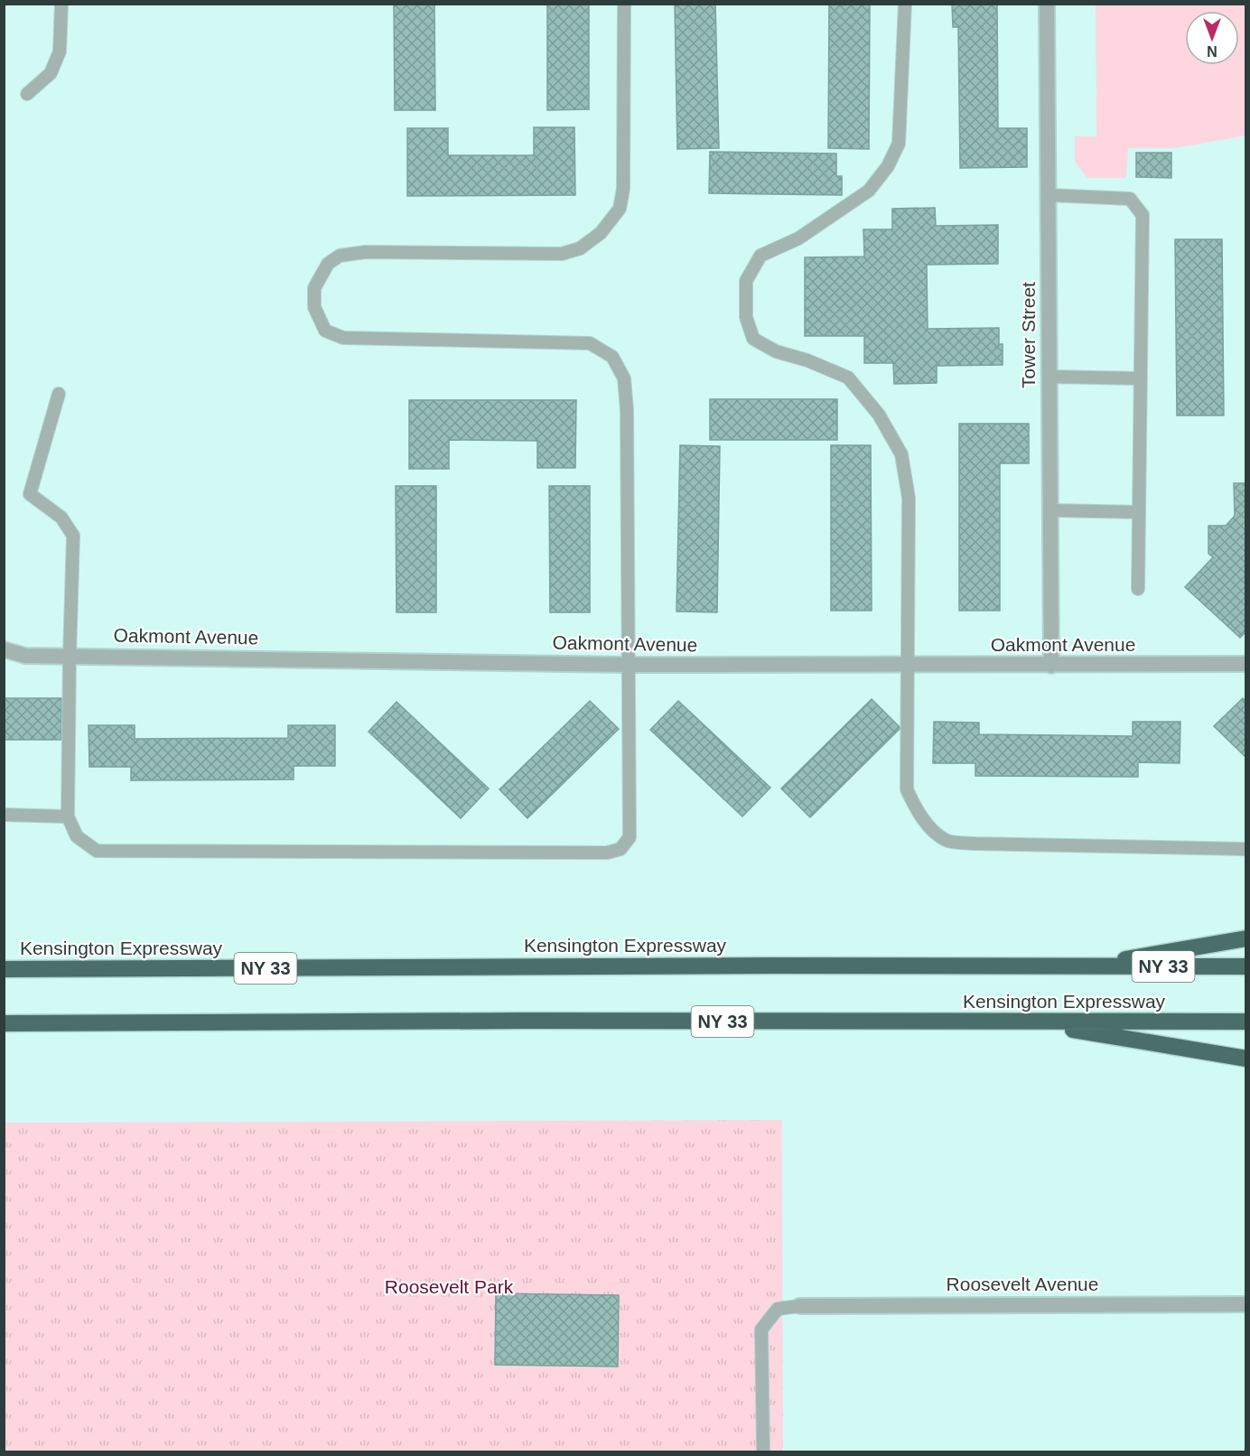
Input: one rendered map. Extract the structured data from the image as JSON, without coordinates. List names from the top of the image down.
{
  "streets": {
    "highway": ["Kensington Expressway", "NY 33"],
    "street": ["Tower Street", "Oakmont Avenue", "Roosevelt Avenue"]
  },
  "crossings": [
    ["Tower Street", "Oakmont Avenue"]
  ],
  "parks": ["Roosevelt Park"],
  "north": "bottom"
}
